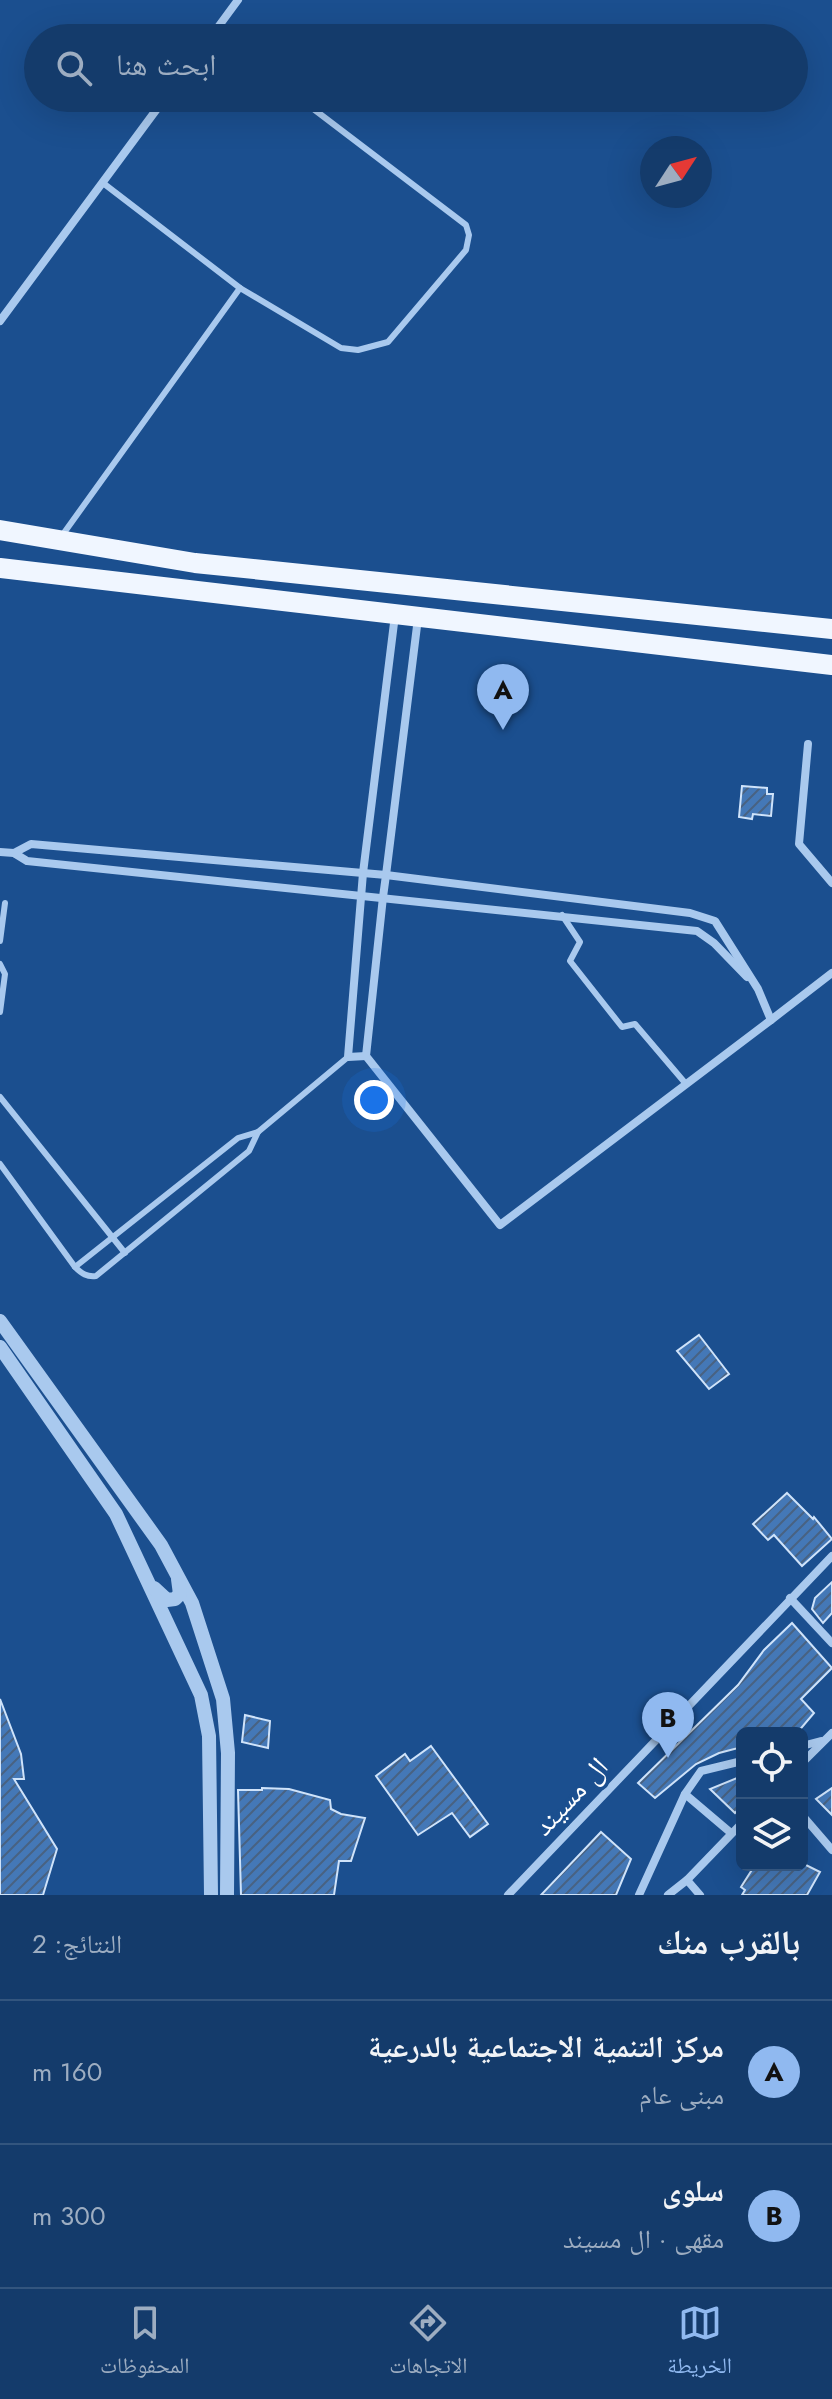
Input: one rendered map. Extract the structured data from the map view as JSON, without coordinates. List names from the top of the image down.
{
  "streets": {
    "street": ["ال مسيند"]
  },
  "north": "top right",
  "page": {
    "search": "ابحث هنا",
    "pins": ["A", "B"],
    "heading": ["بالقرب منك", "النتائج: 2"],
    "list": [
      {
        "mark": "A",
        "name": "مركز التنمية الاجتماعية بالدرعية",
        "note": "مبنى عام",
        "value": "160 m"
      },
      {
        "mark": "B",
        "name": "سلوى",
        "note": "مقهى · ال مسيند",
        "value": "300 m"
      }
    ],
    "nav": ["الخريطة", "الاتجاهات", "المحفوظات"]
  }
}
